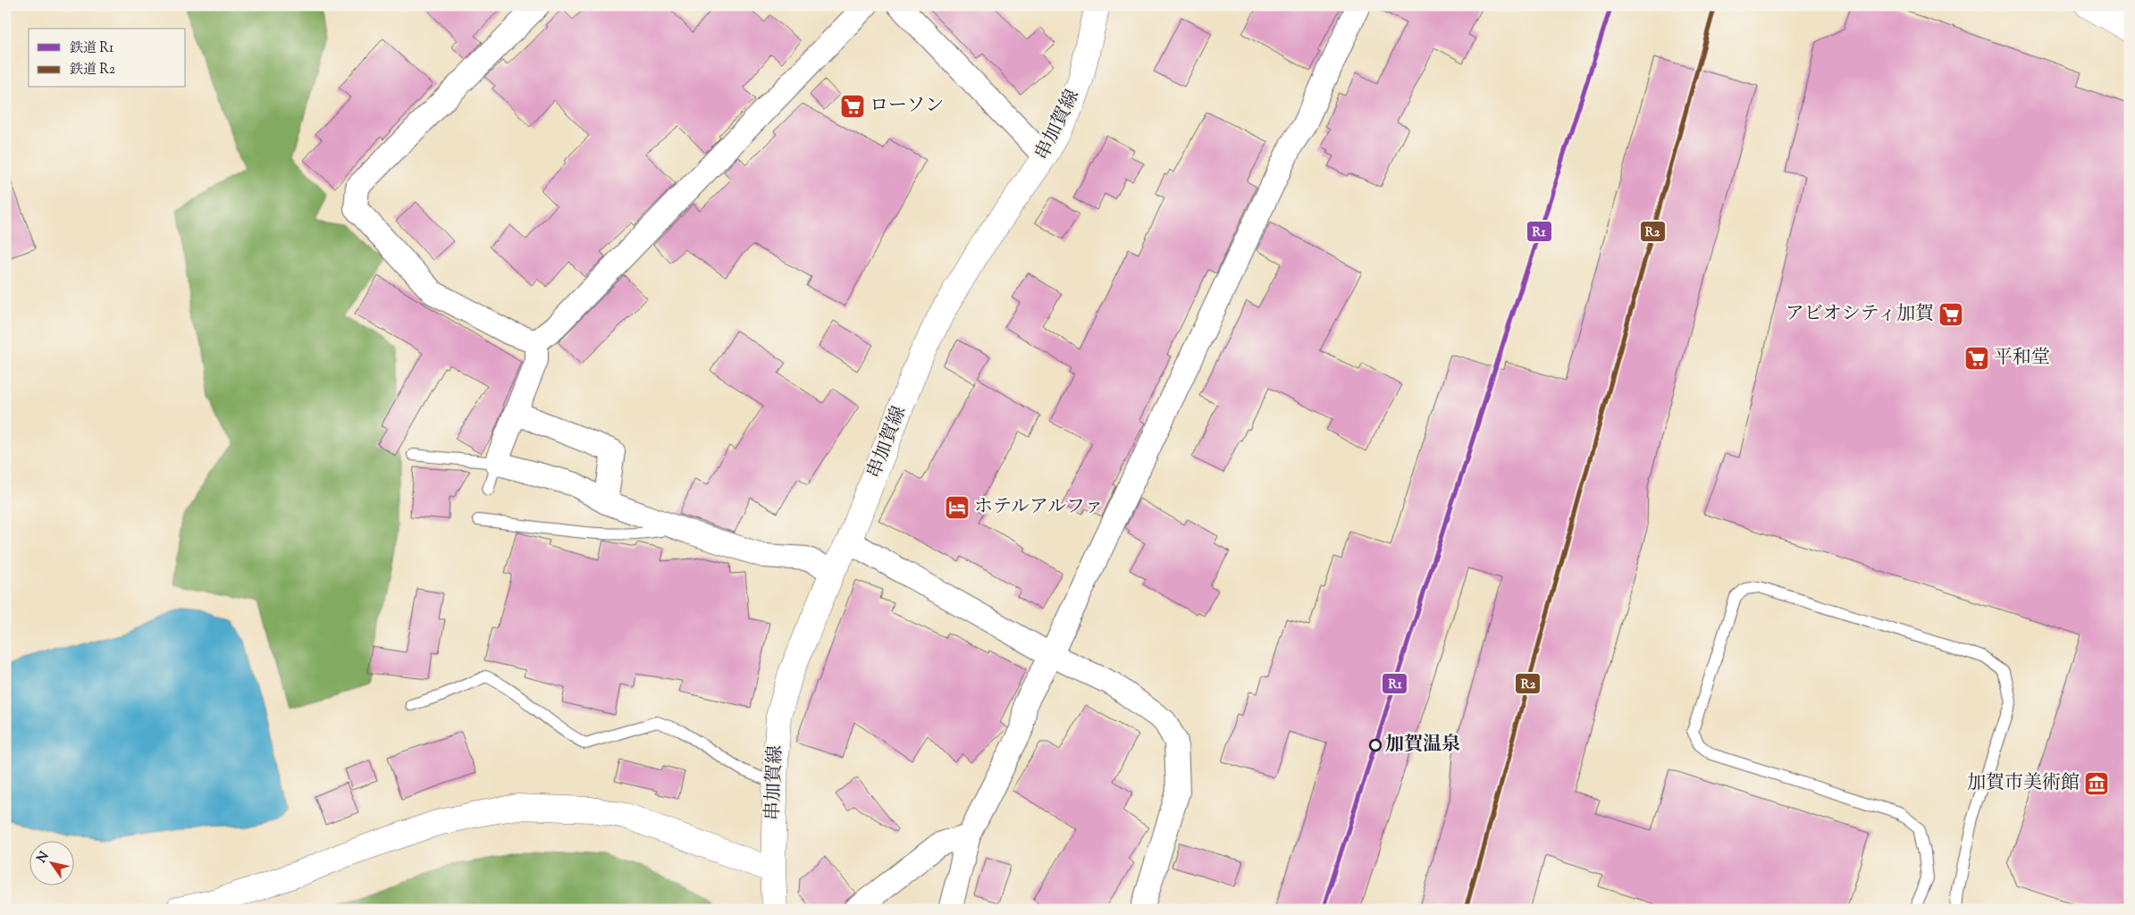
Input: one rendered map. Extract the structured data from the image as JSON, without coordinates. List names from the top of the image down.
{
  "streets": {
    "main road": ["串加賀線"]
  },
  "places": {
    "supermarket": ["ローソン", "アビオシティ加賀", "平和堂"],
    "hotel": ["ホテルアルファ"],
    "other": ["加賀温泉"],
    "museum": ["加賀市美術館"]
  },
  "lines": ["rail line R1", "rail line R2"],
  "legend": ["鉄道 R1", "鉄道 R2"],
  "north": "top left"
}
